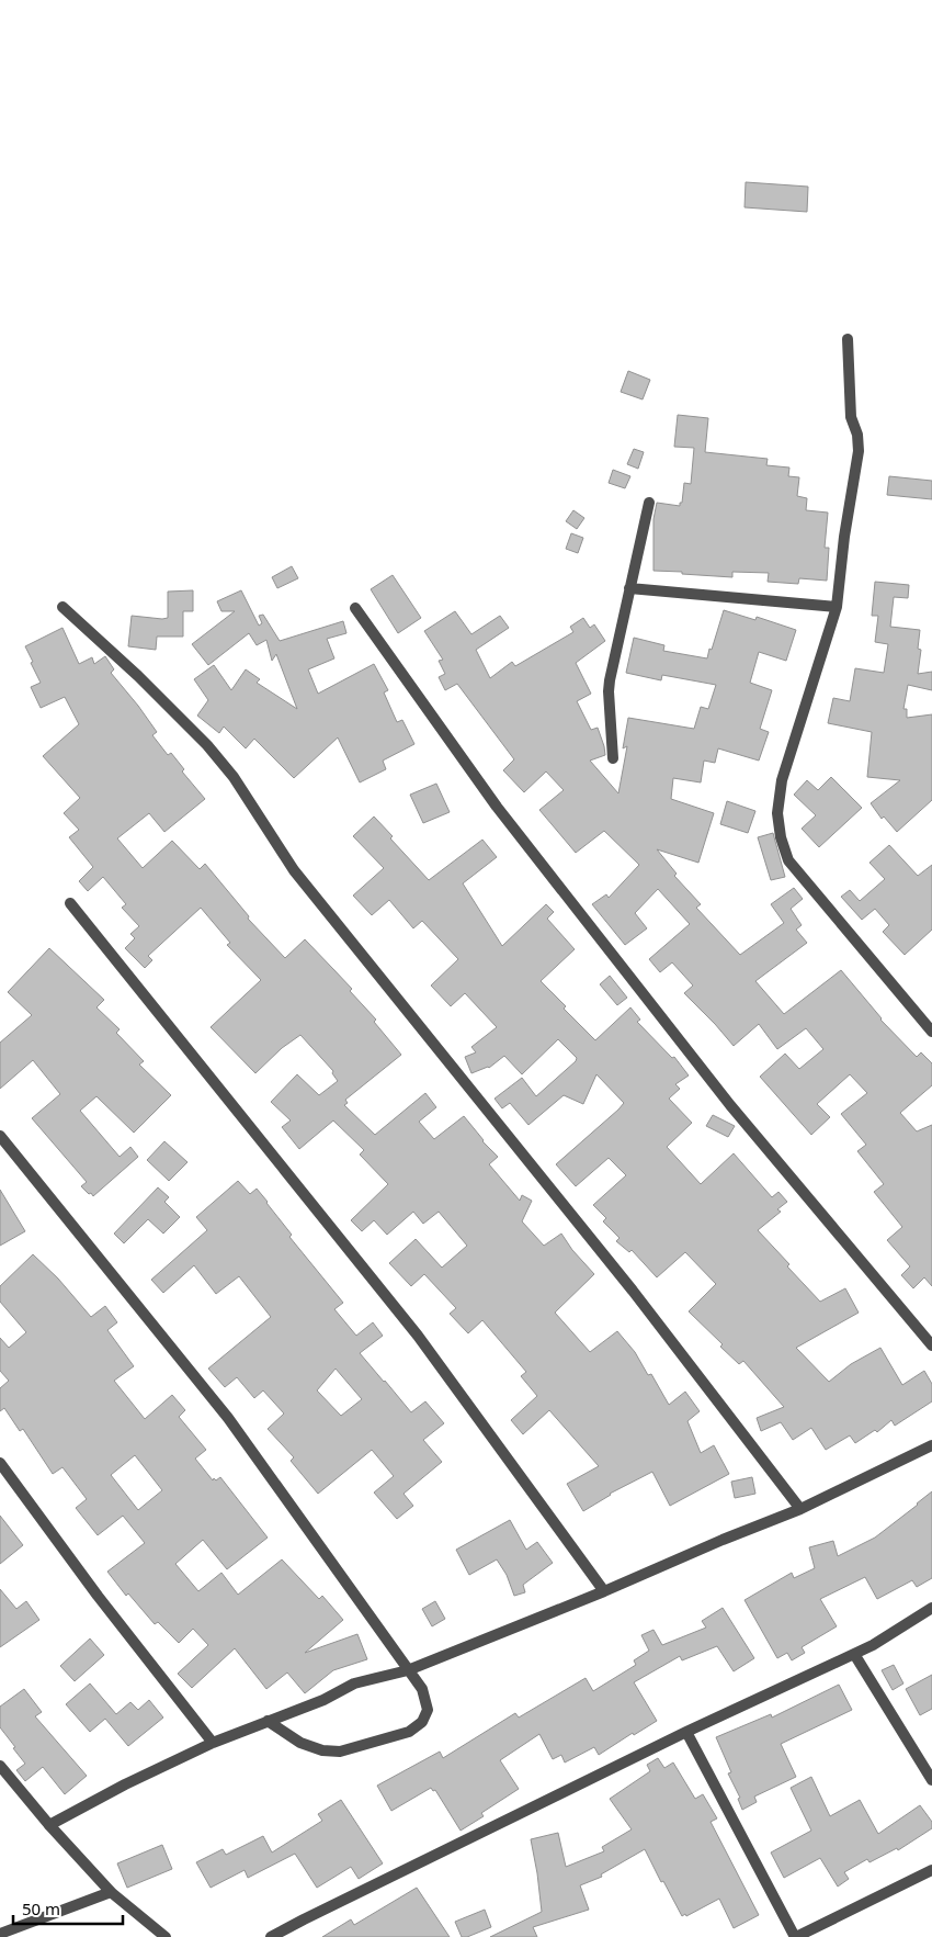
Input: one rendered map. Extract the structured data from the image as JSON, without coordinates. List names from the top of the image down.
{
  "scale_bar": "50 m"
}
